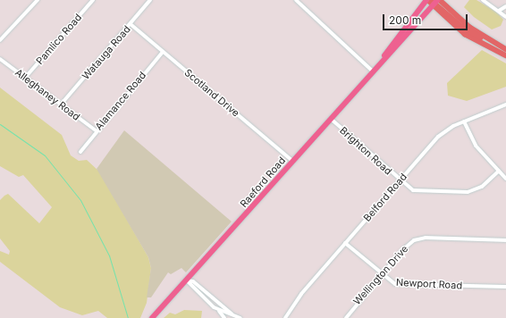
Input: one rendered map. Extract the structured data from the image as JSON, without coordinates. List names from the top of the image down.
{
  "streets": {
    "highway": ["Raeford Road"],
    "street": [
      "Pamlico Road",
      "Watauga Road",
      "Scotland Drive",
      "Alleghaney Road",
      "Alamance Road",
      "Brighton Road",
      "Belford Road",
      "Wellington Drive",
      "Newport Road"
    ]
  },
  "crossings": [
    ["Pamlico Road", "Alleghaney Road"],
    ["Watauga Road", "Scotland Drive"],
    ["Watauga Road", "Alleghaney Road"],
    ["Scotland Drive", "Alamance Road"],
    ["Scotland Drive", "Raeford Road"],
    ["Alleghaney Road", "Alamance Road"],
    ["Brighton Road", "Raeford Road"],
    ["Brighton Road", "Belford Road"],
    ["Belford Road", "Newport Road"],
    ["Wellington Drive", "Newport Road"]
  ],
  "scale_bar": "200 m"
}
